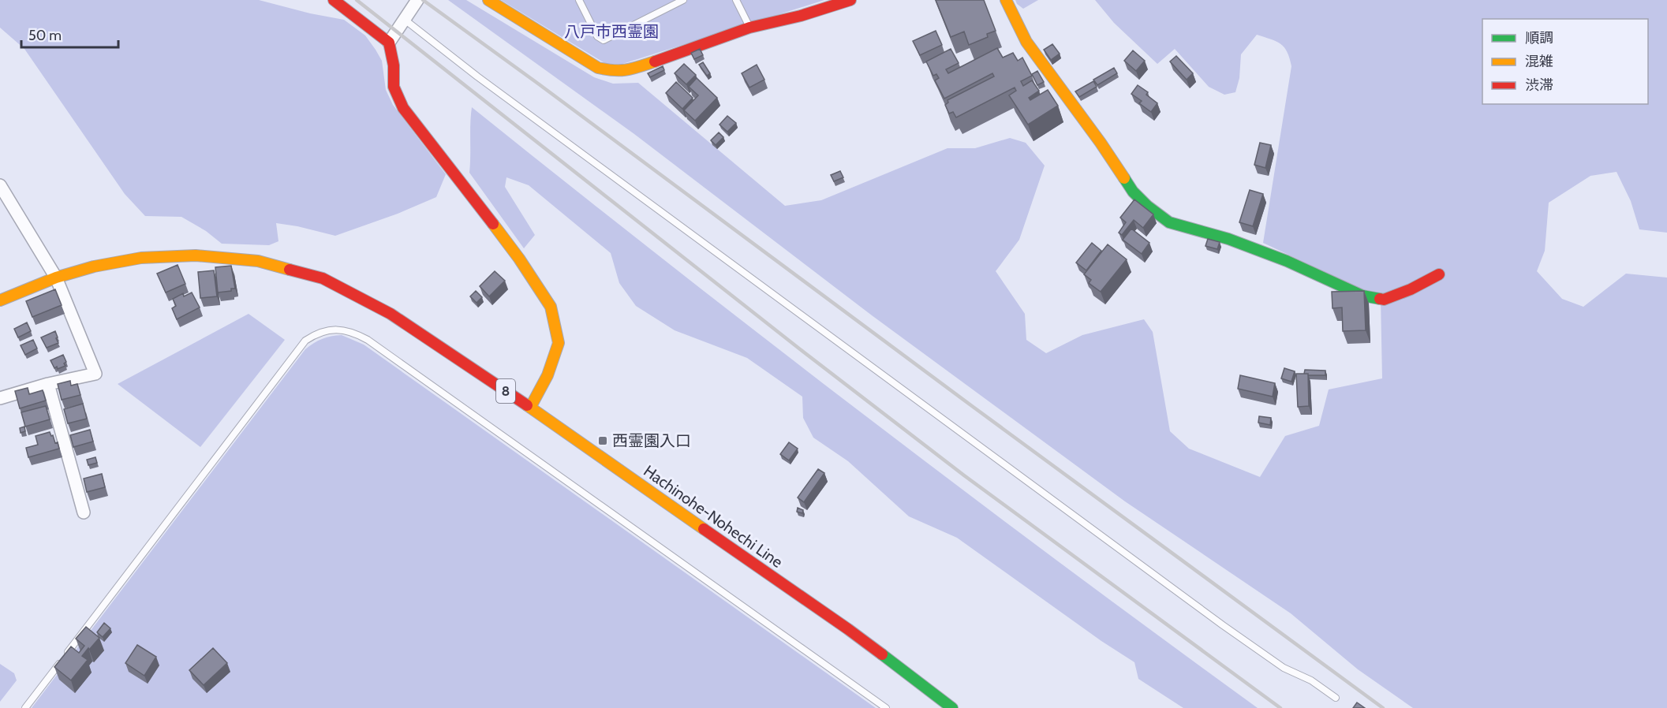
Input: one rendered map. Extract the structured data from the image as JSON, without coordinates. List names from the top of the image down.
{
  "streets": {
    "street": ["8", "Hachinohe-Nohechi Line"]
  },
  "parks": ["八戸市西霊園"],
  "places": {
    "transit": ["西霊園入口"]
  },
  "legend": ["順調", "混雑", "渋滞"],
  "scale_bar": "50 m"
}
